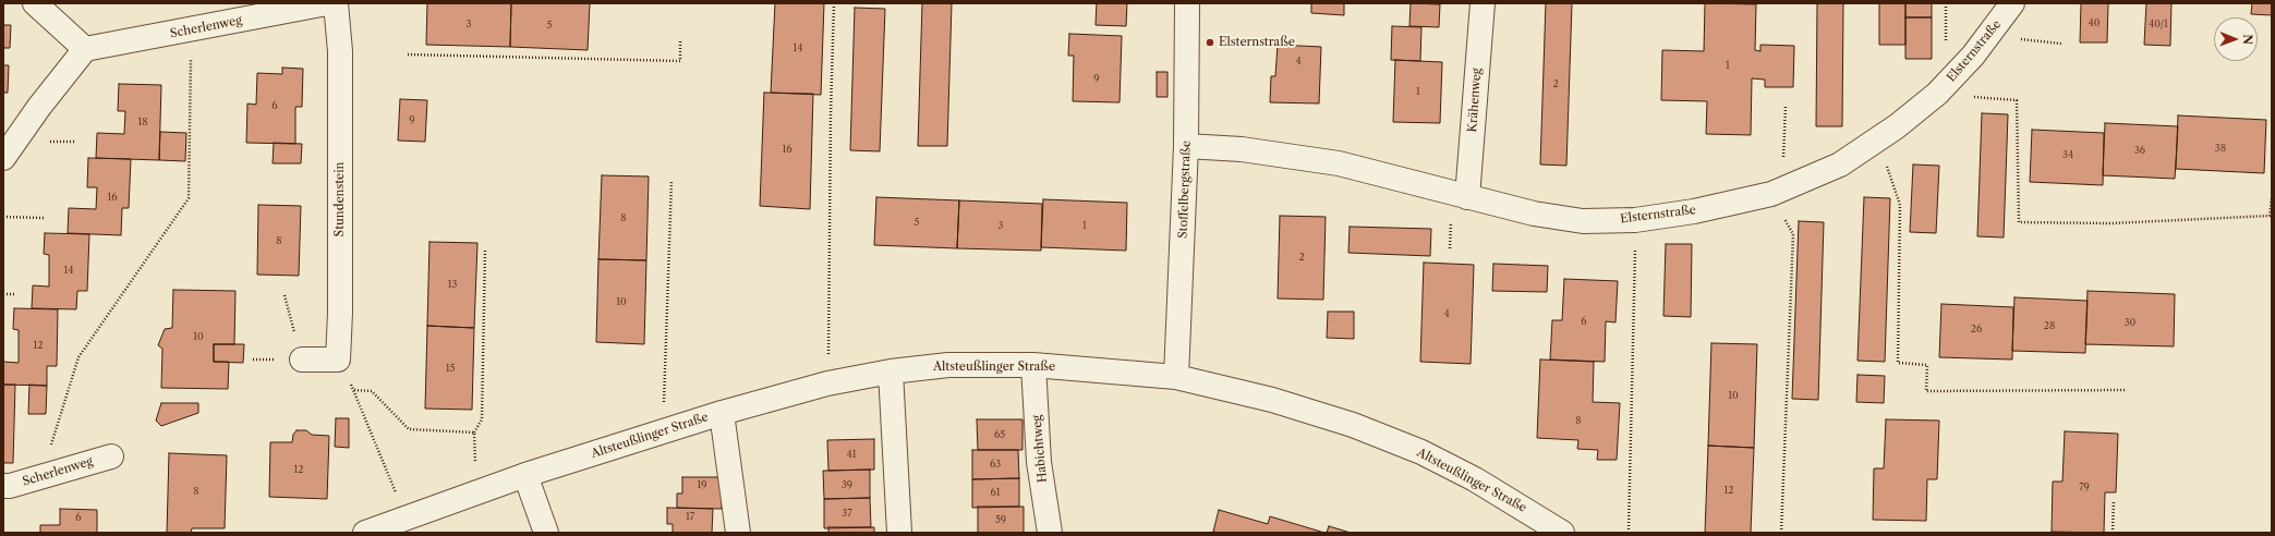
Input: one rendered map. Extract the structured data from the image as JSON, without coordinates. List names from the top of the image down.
{
  "streets": {
    "street": [
      "Scherlenweg",
      "Elsternstraße",
      "Krähenweg",
      "Stoffelbergstraße",
      "Stundenstein",
      "Altsteußlinger Straße",
      "Habichtweg"
    ]
  },
  "crossings": [
    ["Elsternstraße", "Krähenweg"],
    ["Elsternstraße", "Stoffelbergstraße"],
    ["Stoffelbergstraße", "Altsteußlinger Straße"],
    ["Altsteußlinger Straße", "Habichtweg"]
  ],
  "places": ["Elsternstraße"],
  "house_numbers": [
    "40",
    "3",
    "40/1",
    "5",
    "14",
    "4",
    "1",
    "9",
    "2",
    "1",
    "6",
    "9",
    "18",
    "38",
    "16",
    "36",
    "34",
    "16",
    "8",
    "5",
    "3",
    "1",
    "8",
    "2",
    "14",
    "13",
    "10",
    "4",
    "6",
    "30",
    "28",
    "26",
    "10",
    "12",
    "15",
    "10",
    "8",
    "65",
    "41",
    "63",
    "12",
    "19",
    "39",
    "79",
    "12",
    "8",
    "61",
    "37",
    "17",
    "6",
    "59"
  ],
  "north": "right"
}
